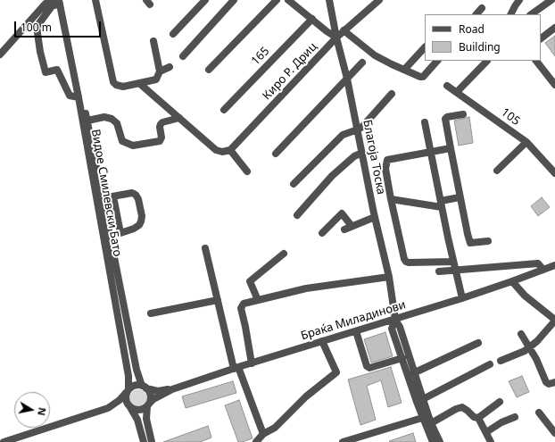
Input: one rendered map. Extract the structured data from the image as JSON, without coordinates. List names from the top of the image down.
{
  "streets": {
    "street": [
      "165",
      "Киро Р. Дриц",
      "105",
      "Благоја Тоска",
      "Видое Смилевски Бато",
      "Браќа Миладинови"
    ]
  },
  "crossings": [
    ["Киро Р. Дриц", "Благоја Тоска"],
    ["Благоја Тоска", "Браќа Миладинови"]
  ],
  "legend": ["Road", "Building"],
  "scale_bar": "100 m",
  "north": "right"
}
